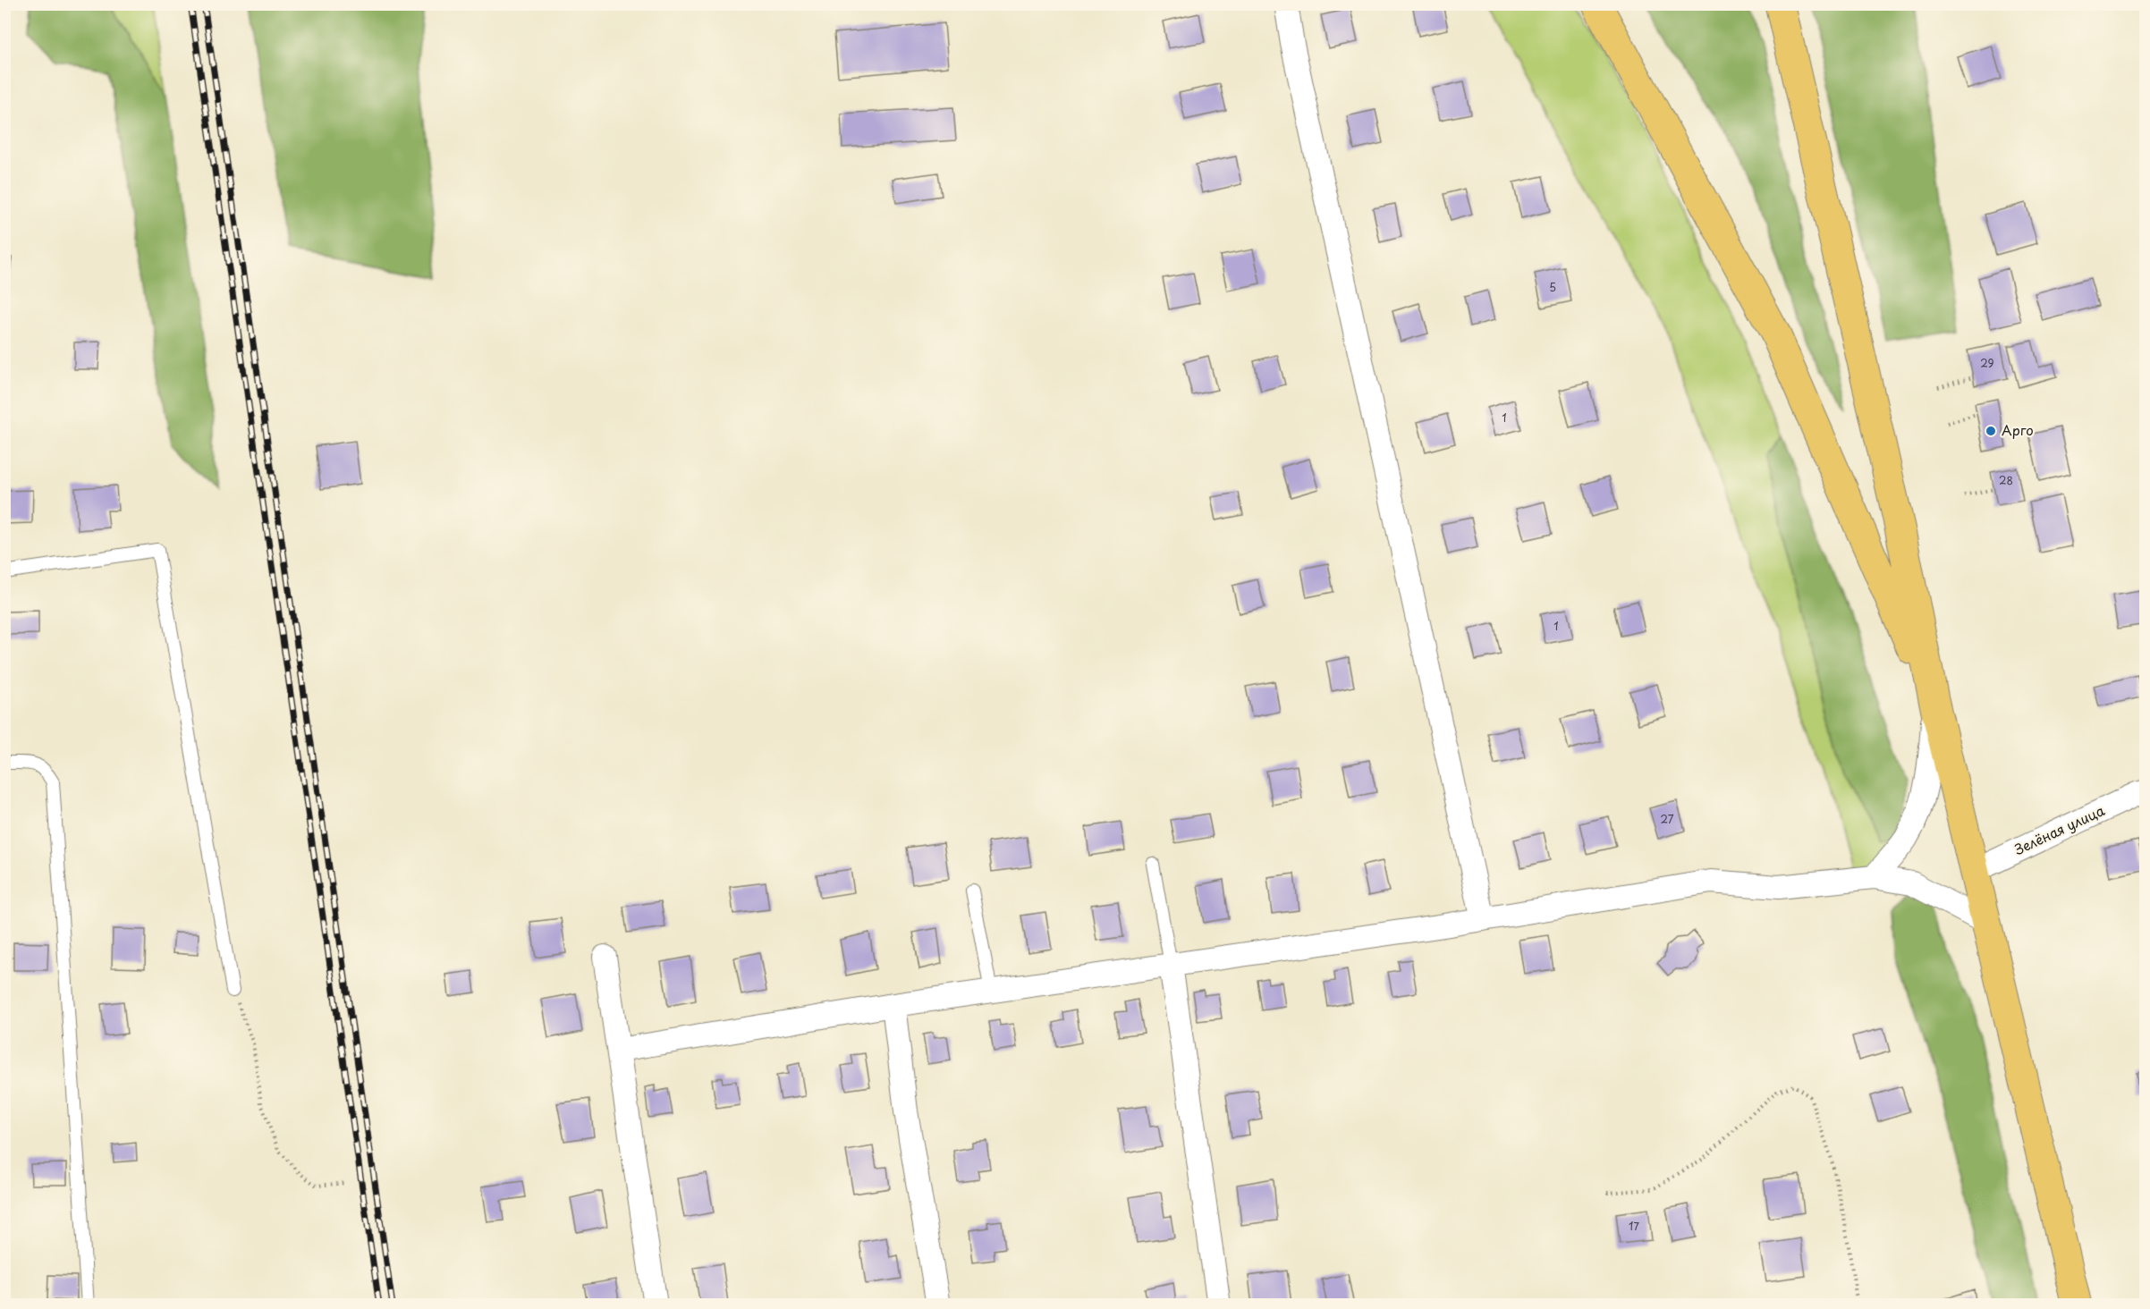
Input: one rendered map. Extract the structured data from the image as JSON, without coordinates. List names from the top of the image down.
{
  "streets": {
    "street": ["Зелёная улица"]
  },
  "places": ["Арго"],
  "house_numbers": [
    "5",
    "29",
    "1",
    "28",
    "1",
    "27",
    "17"
  ]
}
